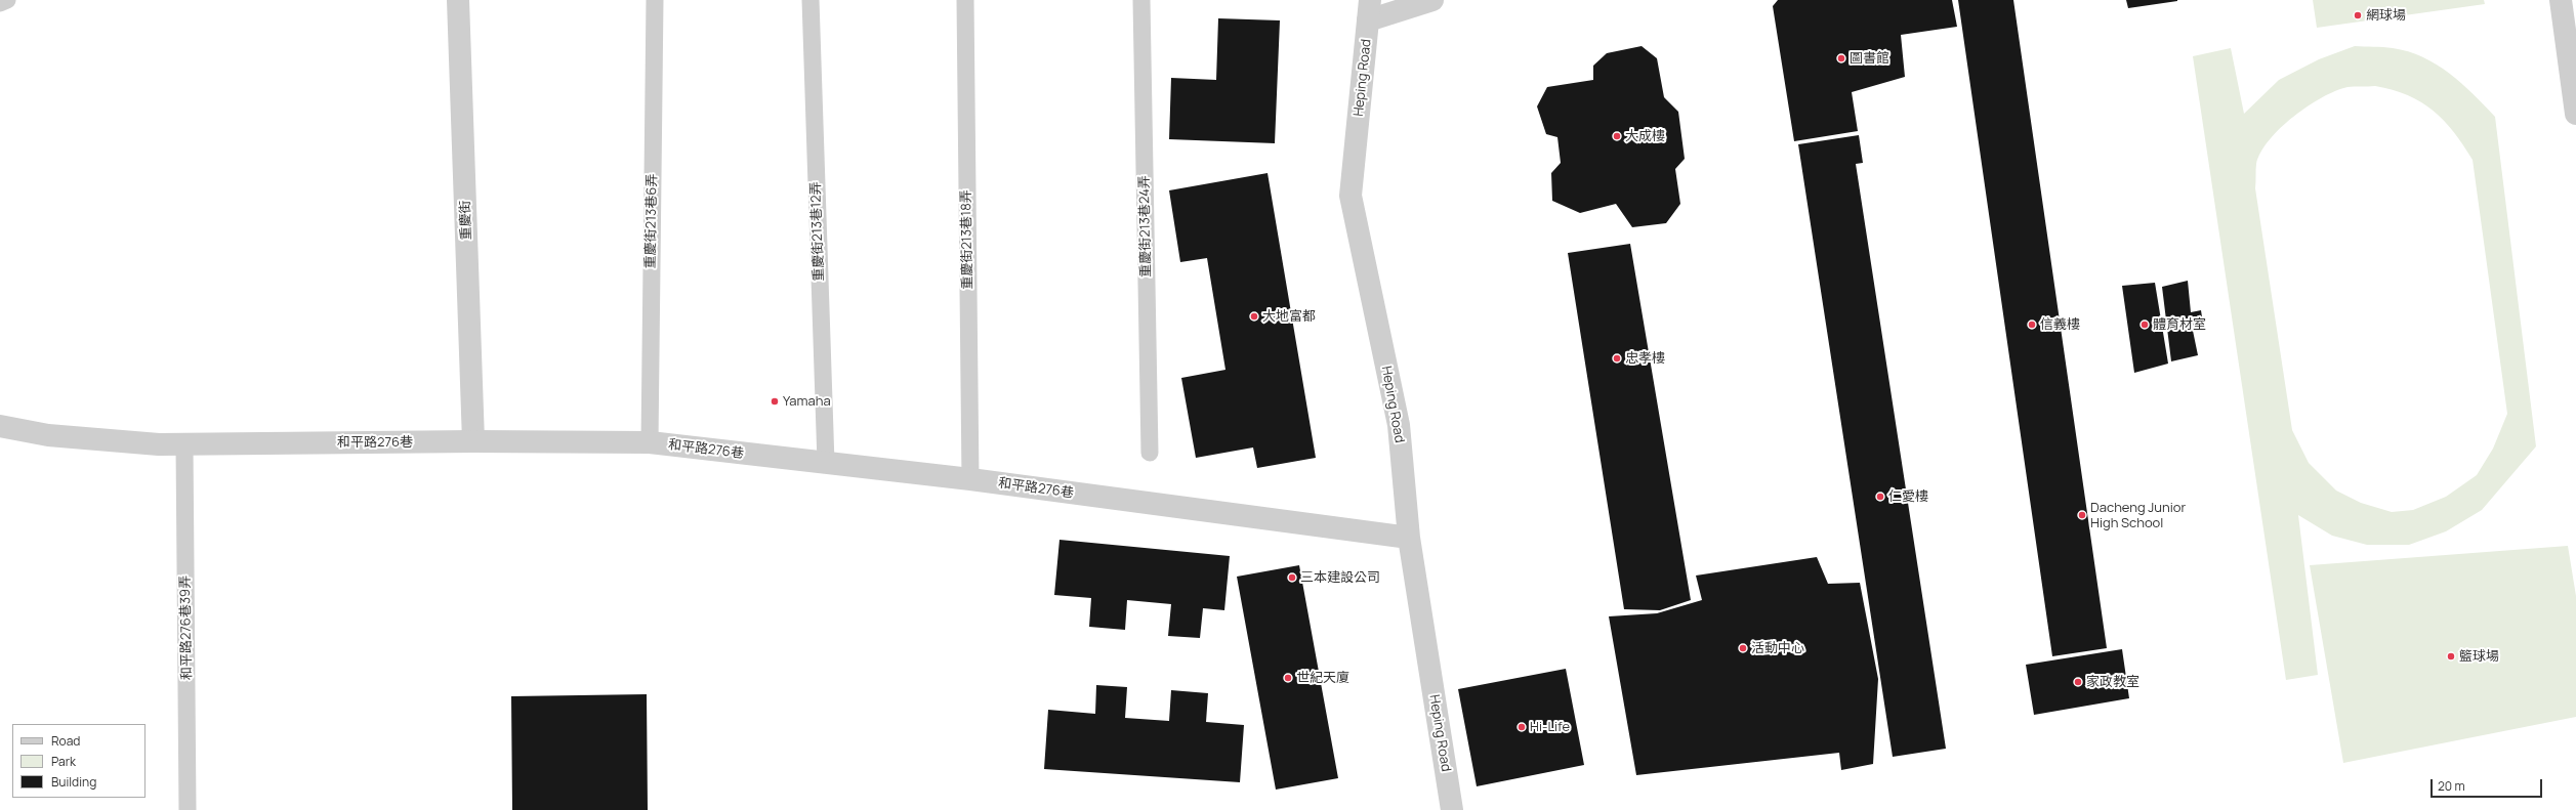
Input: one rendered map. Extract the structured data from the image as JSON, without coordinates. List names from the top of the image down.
{
  "streets": {
    "street": ["Heping Road", "重慶街", "和平路276巷"],
    "lane": [
      "重慶街213巷6弄",
      "重慶街213巷24弄",
      "重慶街213巷12弄",
      "重慶街213巷18弄",
      "和平路276巷39弄"
    ]
  },
  "crossings": [
    ["Heping Road", "和平路276巷"],
    ["重慶街", "和平路276巷"],
    ["重慶街213巷6弄", "和平路276巷"],
    ["重慶街213巷12弄", "和平路276巷"],
    ["重慶街213巷18弄", "和平路276巷"],
    ["和平路276巷", "和平路276巷39弄"]
  ],
  "places": [
    "網球場",
    "圖書館",
    "大成樓",
    "大地富都",
    "信義樓",
    "體育材室",
    "忠孝樓",
    "Yamaha",
    "仁愛樓",
    "Dacheng Junior High School",
    "三本建設公司",
    "活動中心",
    "籃球場",
    "世紀天廈",
    "家政教室",
    "Hi-Life"
  ],
  "legend": ["Road", "Park", "Building"],
  "scale_bar": "20 m"
}
